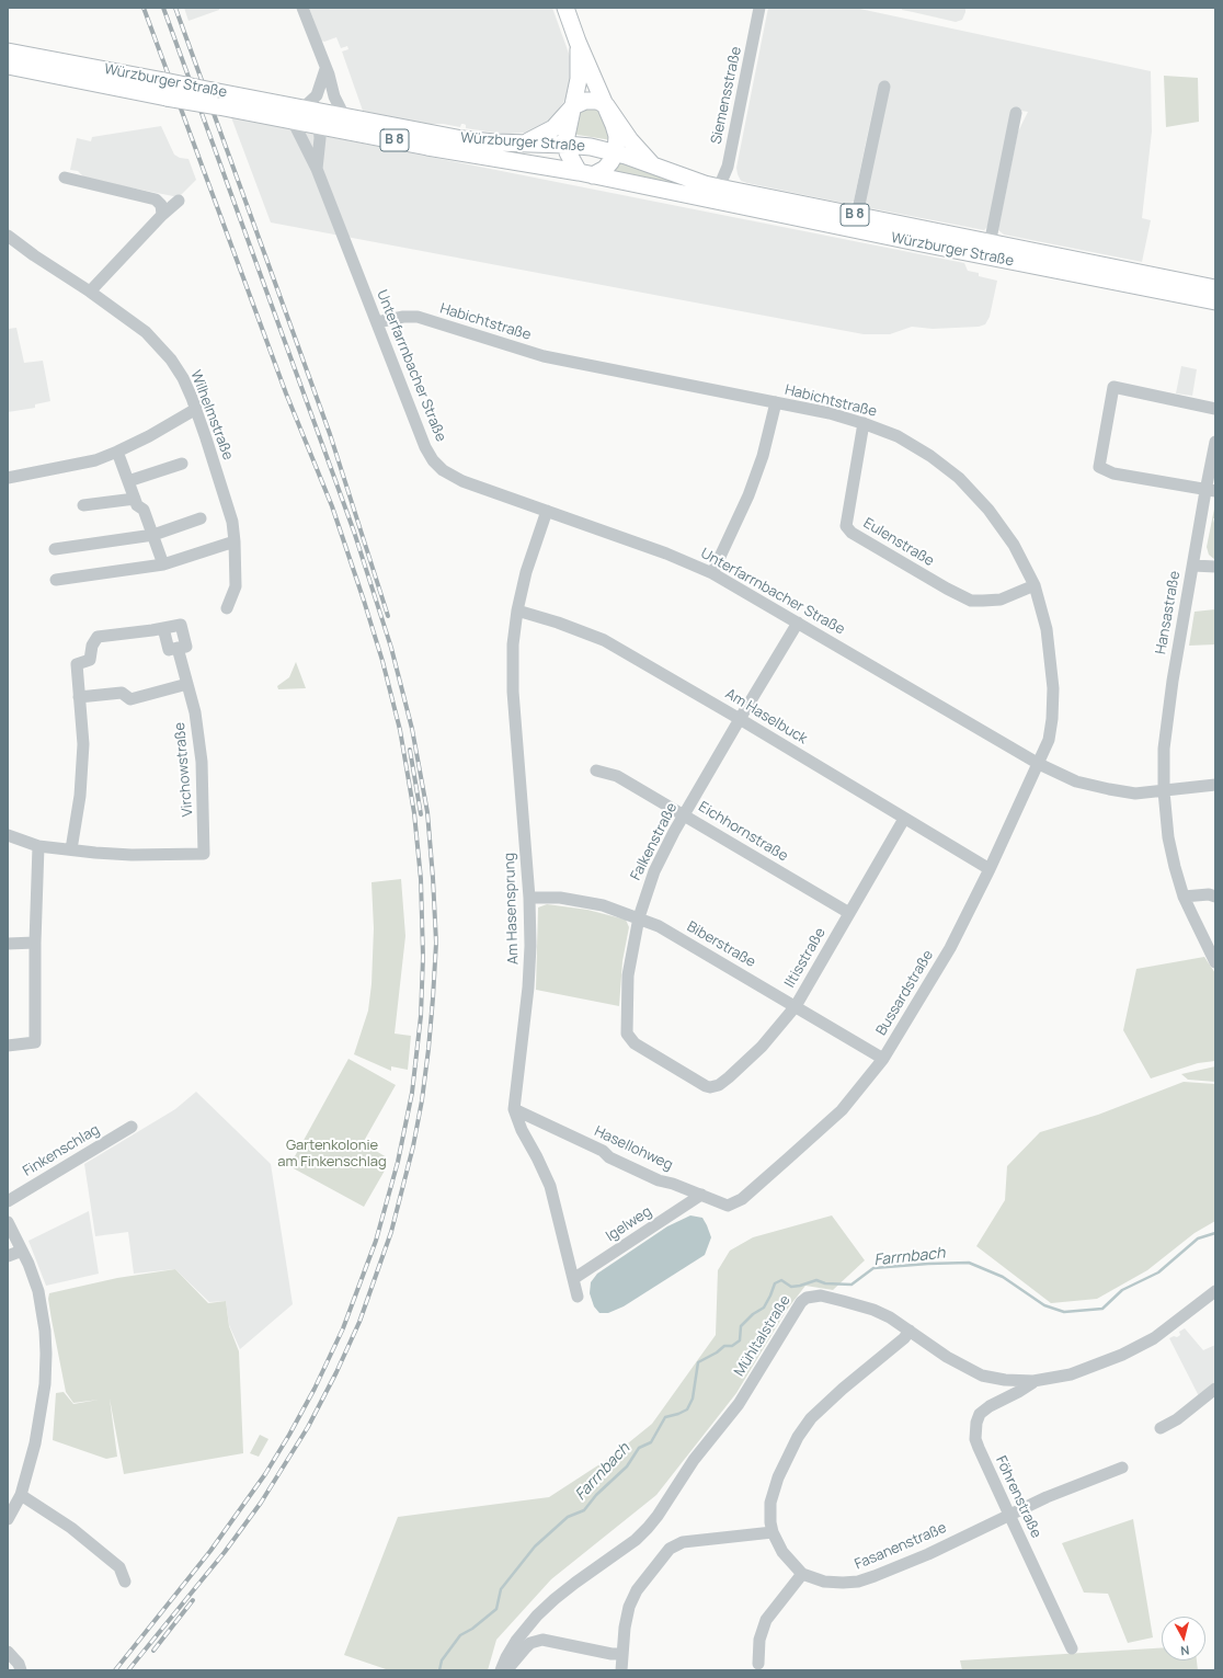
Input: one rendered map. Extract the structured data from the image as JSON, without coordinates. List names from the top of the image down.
{
  "streets": {
    "main road": ["Würzburger Straße", "B 8"],
    "street": [
      "Siemensstraße",
      "Habichtstraße",
      "Unterfarrnbacher Straße",
      "Wilhelmstraße",
      "Eulenstraße",
      "Hansastraße",
      "Am Haselbuck",
      "Virchowstraße",
      "Eichhornstraße",
      "Falkenstraße",
      "Am Hasensprung",
      "Biberstraße",
      "Iltisstraße",
      "Bussardstraße",
      "Hasellohweg",
      "Finkenschlag",
      "Igelweg",
      "Mühltalstraße",
      "Föhrenstraße",
      "Fasanenstraße"
    ]
  },
  "crossings": [
    ["Würzburger Straße", "Siemensstraße"],
    ["Würzburger Straße", "Unterfarrnbacher Straße"],
    ["Habichtstraße", "Unterfarrnbacher Straße"],
    ["Habichtstraße", "Eulenstraße"],
    ["Habichtstraße", "Bussardstraße"],
    ["Unterfarrnbacher Straße", "Hansastraße"],
    ["Unterfarrnbacher Straße", "Falkenstraße"],
    ["Unterfarrnbacher Straße", "Am Hasensprung"],
    ["Unterfarrnbacher Straße", "Bussardstraße"],
    ["Am Haselbuck", "Falkenstraße"],
    ["Am Haselbuck", "Am Hasensprung"],
    ["Am Haselbuck", "Iltisstraße"],
    ["Am Haselbuck", "Bussardstraße"],
    ["Eichhornstraße", "Falkenstraße"],
    ["Eichhornstraße", "Iltisstraße"],
    ["Falkenstraße", "Biberstraße"],
    ["Falkenstraße", "Iltisstraße"],
    ["Am Hasensprung", "Biberstraße"],
    ["Am Hasensprung", "Hasellohweg"],
    ["Am Hasensprung", "Igelweg"],
    ["Biberstraße", "Iltisstraße"],
    ["Biberstraße", "Bussardstraße"],
    ["Bussardstraße", "Hasellohweg"],
    ["Hasellohweg", "Igelweg"],
    ["Mühltalstraße", "Föhrenstraße"],
    ["Mühltalstraße", "Fasanenstraße"],
    ["Föhrenstraße", "Fasanenstraße"]
  ],
  "water": ["Farrnbach"],
  "parks": ["Gartenkolonie am Finkenschlag"],
  "north": "bottom"
}
